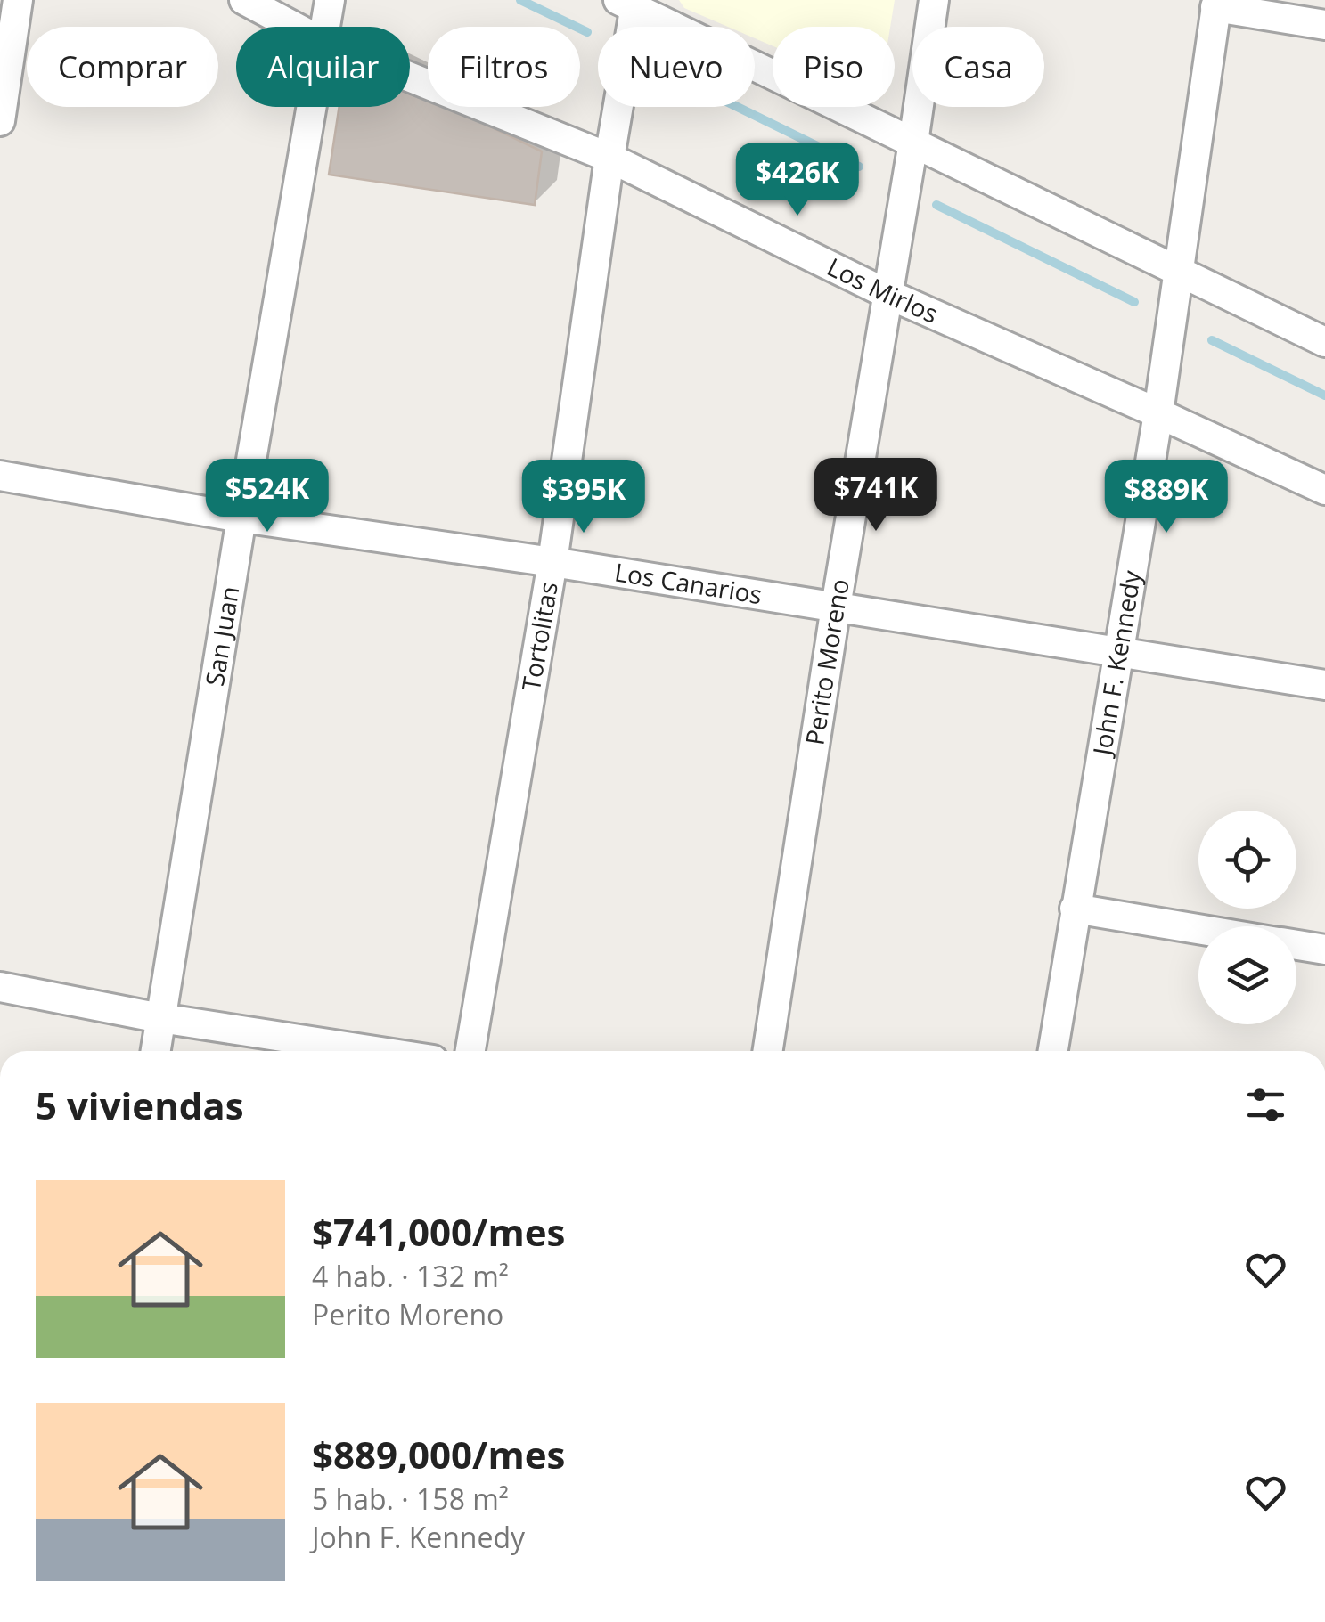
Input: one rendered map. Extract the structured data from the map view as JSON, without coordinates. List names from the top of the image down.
{
  "streets": {
    "street": [
      "Los Mirlos",
      "Los Canarios",
      "San Juan",
      "Tortolitas",
      "Perito Moreno",
      "John F. Kennedy"
    ]
  },
  "crossings": [
    ["Los Mirlos", "Tortolitas"],
    ["Los Mirlos", "Perito Moreno"],
    ["Los Mirlos", "John F. Kennedy"],
    ["Los Canarios", "San Juan"],
    ["Los Canarios", "Tortolitas"],
    ["Los Canarios", "Perito Moreno"],
    ["Los Canarios", "John F. Kennedy"]
  ],
  "page": {
    "chip": [
      "Comprar",
      "Alquilar",
      "Filtros",
      "Nuevo",
      "Piso",
      "Casa"
    ],
    "price": [
      "$426K",
      "$741K",
      "$524K",
      "$395K",
      "$889K"
    ],
    "heading": "5 viviendas",
    "list": [
      {
        "name": "$741,000/mes",
        "note": "4 hab. · 132 m² · Perito Moreno"
      },
      {
        "name": "$889,000/mes",
        "note": "5 hab. · 158 m² · John F. Kennedy"
      }
    ]
  }
}
